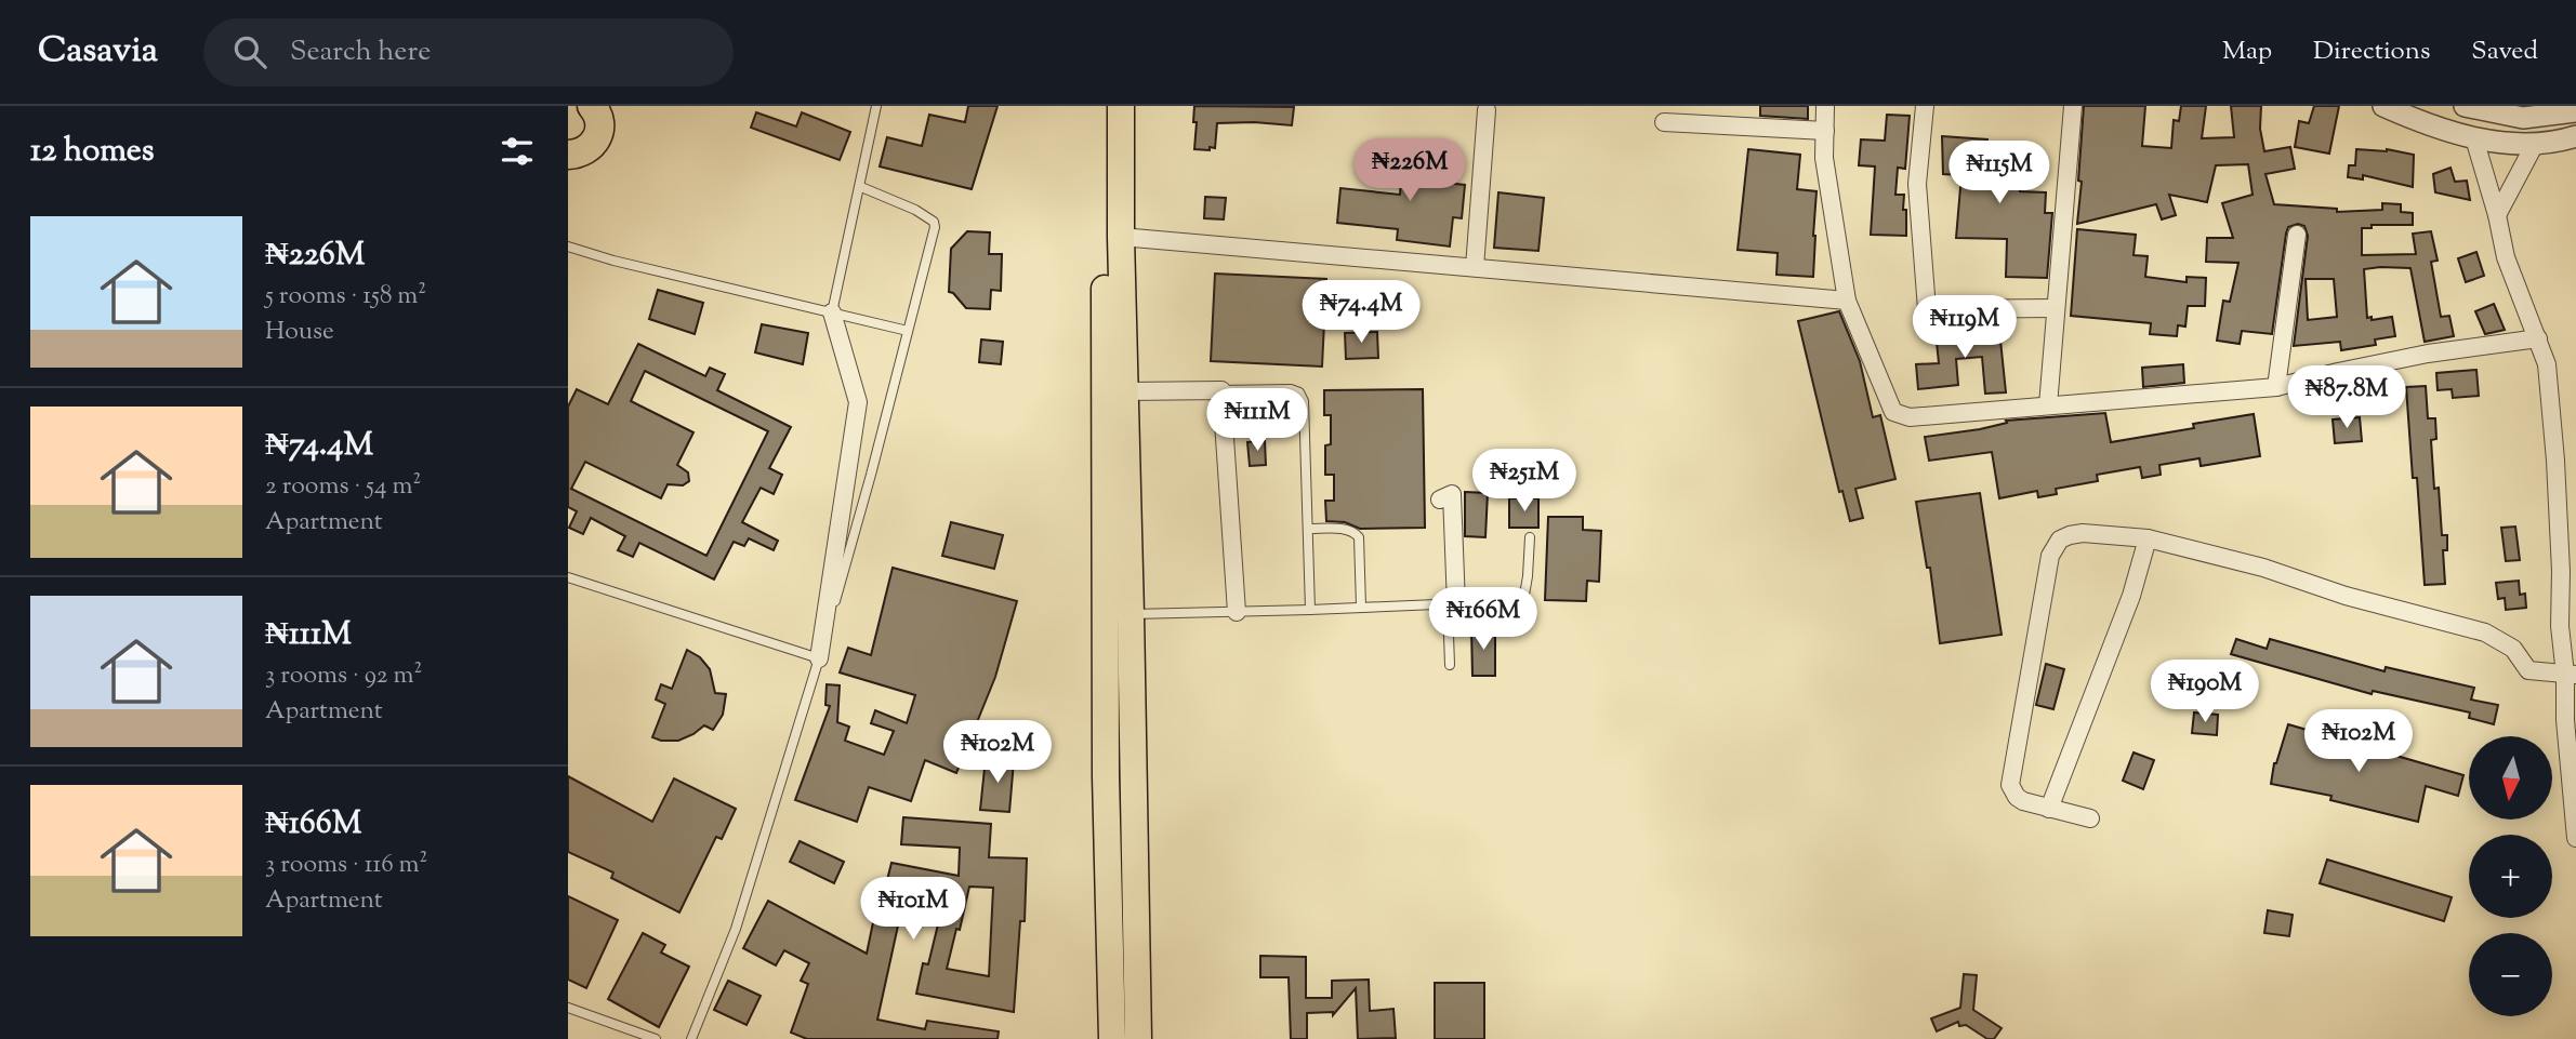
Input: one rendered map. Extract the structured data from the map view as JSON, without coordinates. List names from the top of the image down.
{
  "north": "bottom",
  "page": {
    "header": "Casavia",
    "search": "Search here",
    "nav": ["Map", "Directions", "Saved"],
    "heading": "12 homes",
    "price": [
      "₦226M",
      "₦115M",
      "₦74.4M",
      "₦119M",
      "₦87.8M",
      "₦111M",
      "₦251M",
      "₦166M",
      "₦190M",
      "₦102M",
      "₦102M",
      "₦101M"
    ],
    "list": [
      {
        "name": "₦226M",
        "note": "5 rooms · 158 m² · House"
      },
      {
        "name": "₦74.4M",
        "note": "2 rooms · 54 m² · Apartment"
      },
      {
        "name": "₦111M",
        "note": "3 rooms · 92 m² · Apartment"
      },
      {
        "name": "₦166M",
        "note": "3 rooms · 116 m² · Apartment"
      }
    ],
    "map_buttons": ["+", "−"]
  }
}
